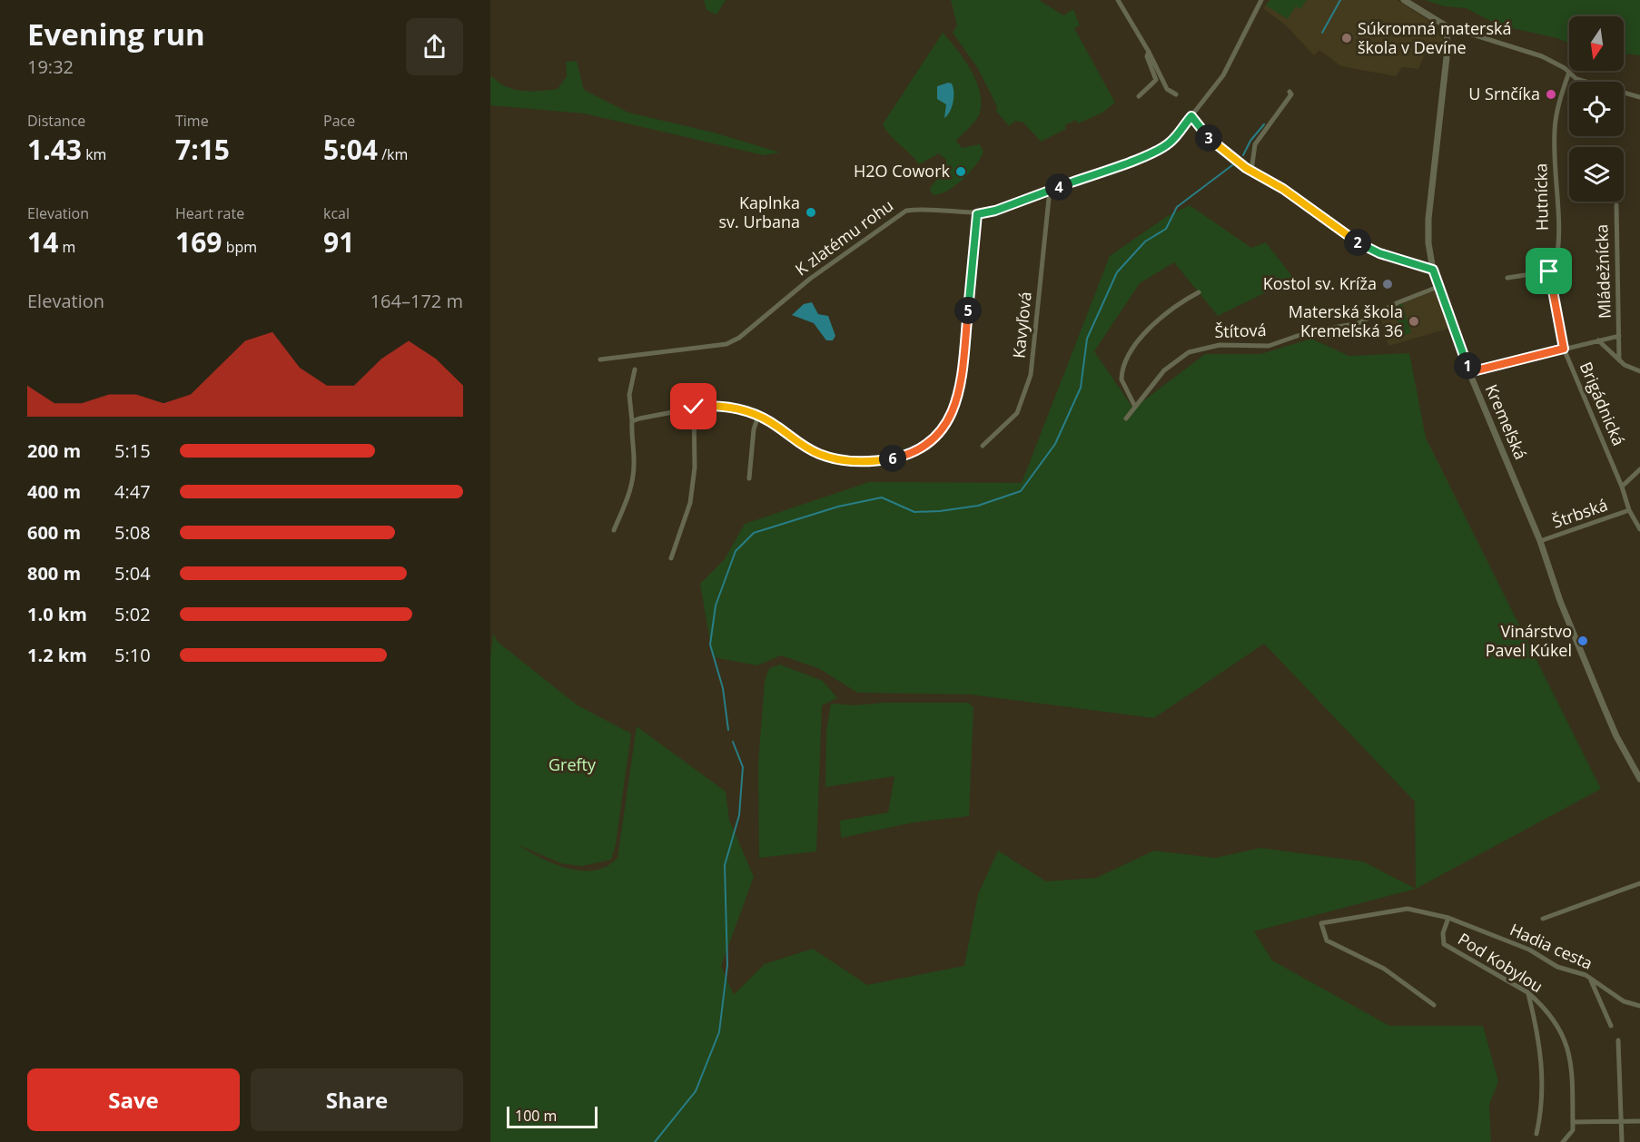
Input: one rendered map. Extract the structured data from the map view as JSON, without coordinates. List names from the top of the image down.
{
  "streets": {
    "street": [
      "Hutnícka",
      "K zlatému rohu",
      "Mládežnícka",
      "Kavyľová",
      "Štítová",
      "Brigádnická",
      "Kremeľská",
      "Štrbská",
      "Hadia cesta",
      "Pod Kobylou"
    ]
  },
  "crossings": [
    ["Hutnícka", "Mládežnícka"],
    ["Hutnícka", "Brigádnická"],
    ["K zlatému rohu", "Kavyľová"],
    ["Mládežnícka", "Brigádnická"],
    ["Mládežnícka", "Kremeľská"],
    ["Štítová", "Kremeľská"],
    ["Brigádnická", "Štrbská"],
    ["Kremeľská", "Štrbská"],
    ["Hadia cesta", "Pod Kobylou"]
  ],
  "parks": ["Grefty"],
  "places": [
    "Súkromná materská škola v Devíne",
    "U Srnčíka",
    "H2O Cowork",
    "Kaplnka sv. Urbana",
    "Kostol sv. Kríža",
    "Materská škola Kremeľská 36",
    "Vinárstvo Pavel Kúkel"
  ],
  "scale_bar": "100 m",
  "north": "bottom",
  "page": {
    "heading": ["Evening run", "19:32"],
    "stats": [
      ["Distance", "1.43 km"],
      ["Time", "7:15"],
      ["Pace", "5:04 /km"],
      ["Elevation", "14 m"],
      ["Heart rate", "169 bpm"],
      ["kcal", "91"]
    ],
    "pins": [
      "3",
      "4",
      "2",
      "5",
      "1",
      "6"
    ],
    "chart": ["Elevation", "164–172 m"],
    "list": [
      {
        "name": "200 m",
        "note": "5:15"
      },
      {
        "name": "400 m",
        "note": "4:47"
      },
      {
        "name": "600 m",
        "note": "5:08"
      },
      {
        "name": "800 m",
        "note": "5:04"
      },
      {
        "name": "1.0 km",
        "note": "5:02"
      },
      {
        "name": "1.2 km",
        "note": "5:10"
      }
    ],
    "buttons": ["Save", "Share"],
    "scale": "100 m"
  }
}
